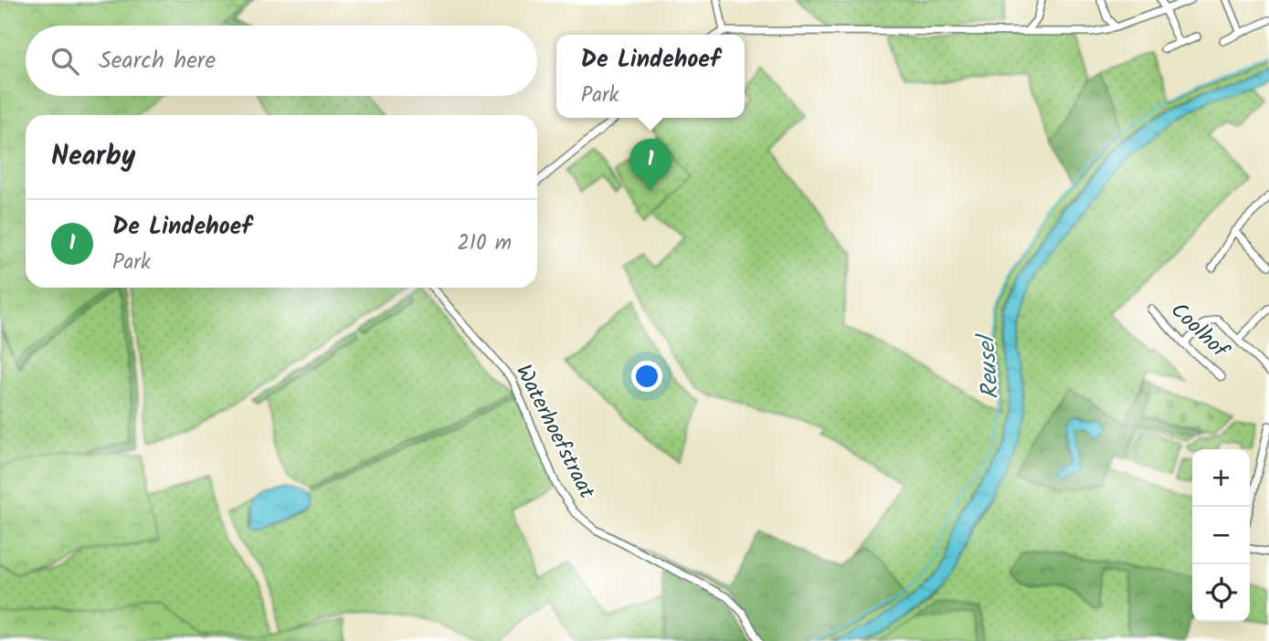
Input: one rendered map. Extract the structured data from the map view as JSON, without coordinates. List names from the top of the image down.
{
  "streets": {
    "street": ["Coolhof", "Waterhoefstraat"]
  },
  "water": ["Reusel"],
  "page": {
    "search": "Search here",
    "popup": ["De Lindehoef", "Park"],
    "heading": "Nearby",
    "pins": "1",
    "list": [
      {
        "mark": "1",
        "name": "De Lindehoef",
        "note": "Park",
        "value": "210 m"
      }
    ],
    "map_buttons": ["+", "−"]
  }
}
